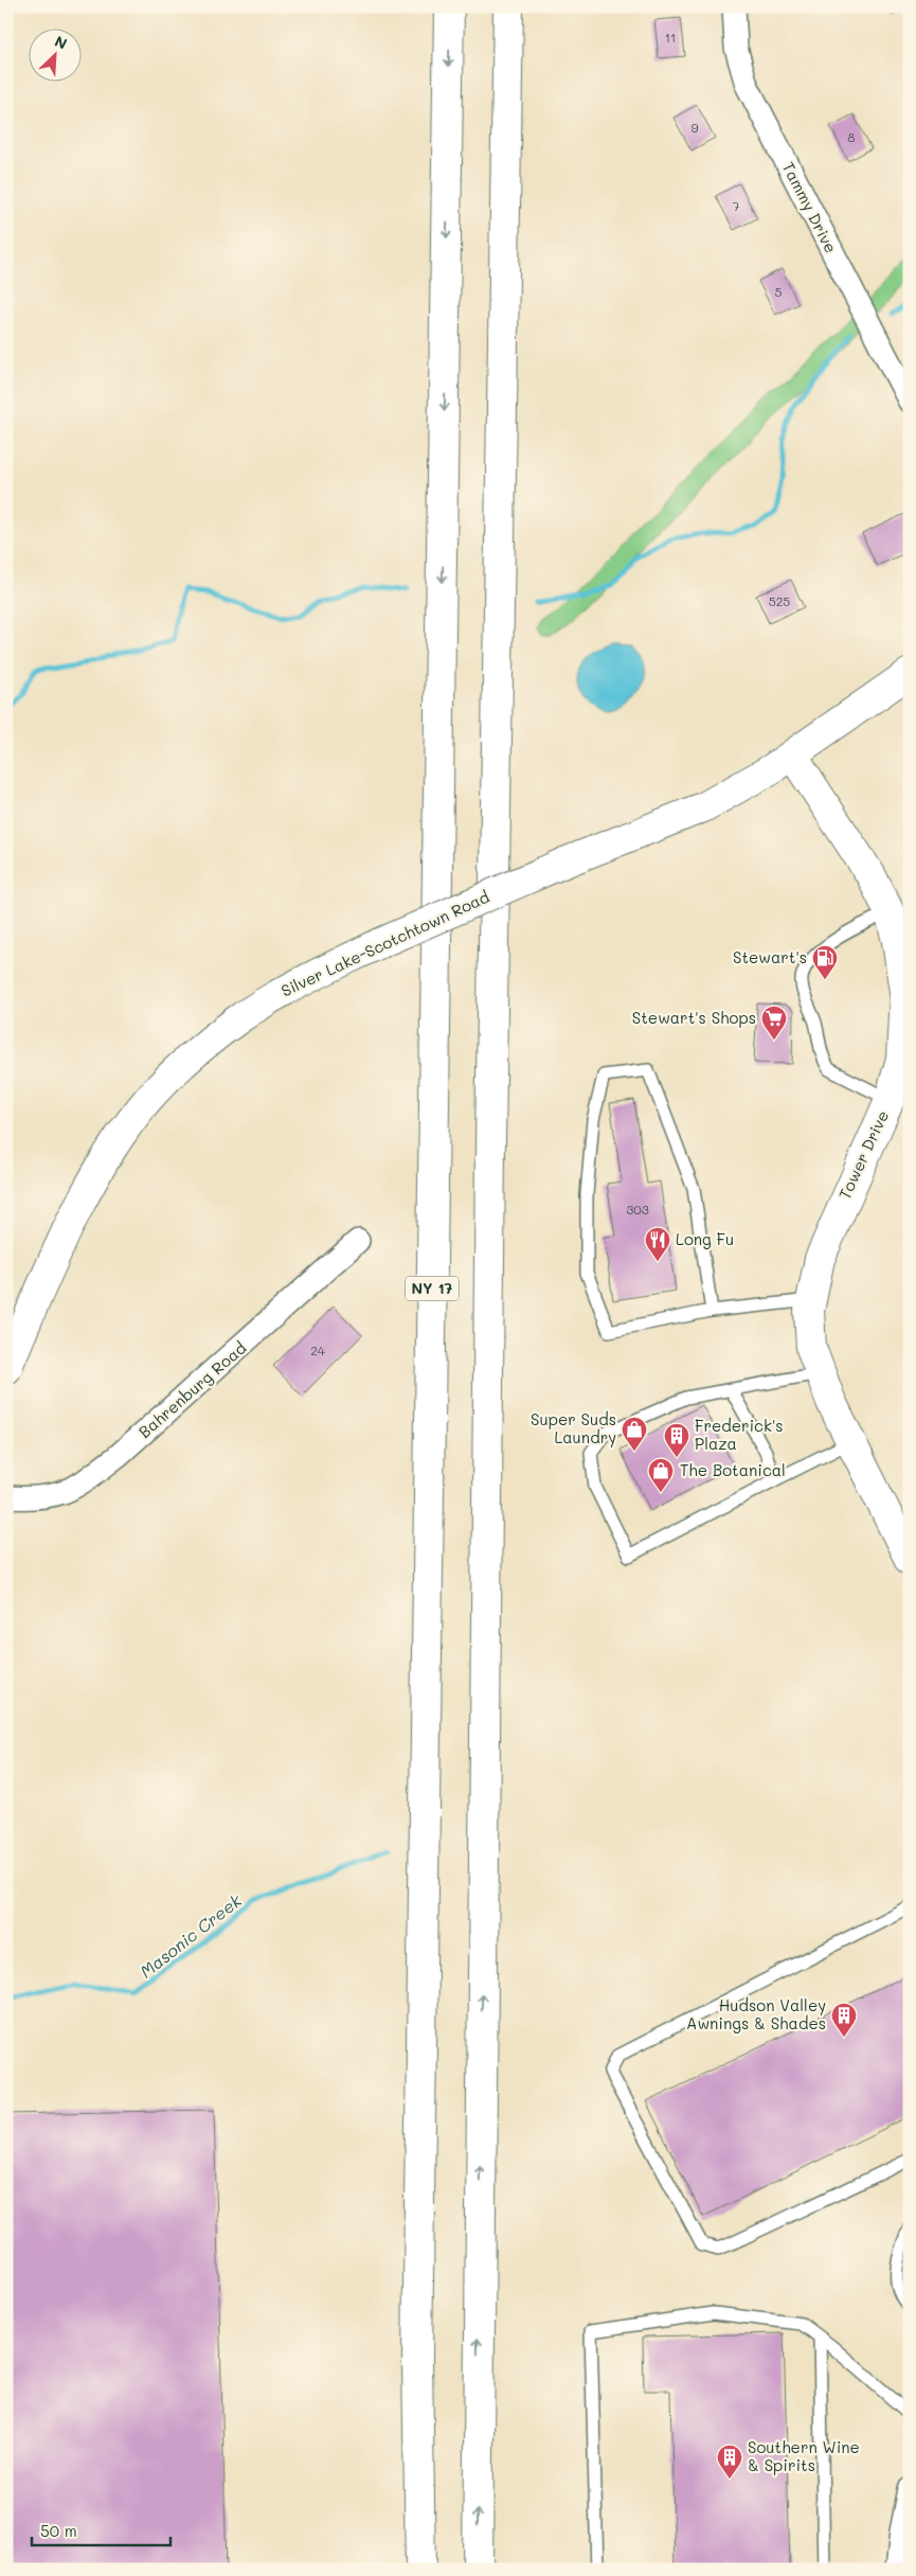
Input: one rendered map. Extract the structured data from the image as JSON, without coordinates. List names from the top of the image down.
{
  "streets": {
    "main road": ["Silver Lake-Scotchtown Road", "Tower Drive", "NY 17"],
    "street": ["Tammy Drive", "Bahrenburg Road"]
  },
  "crossings": [
    ["Silver Lake-Scotchtown Road", "Tower Drive"]
  ],
  "water": ["Masonic Creek"],
  "places": {
    "fuel station": ["Stewart's"],
    "supermarket": ["Stewart's Shops"],
    "restaurant": ["Long Fu"],
    "shop": ["Super Suds Laundry", "The Botanical"],
    "building": ["Frederick's Plaza", "Hudson Valley Awnings & Shades", "Southern Wine & Spirits"]
  },
  "house_numbers": [
    "11",
    "9",
    "8",
    "7",
    "5",
    "525",
    "303",
    "24"
  ],
  "scale_bar": "50 m",
  "north": "top right"
}
